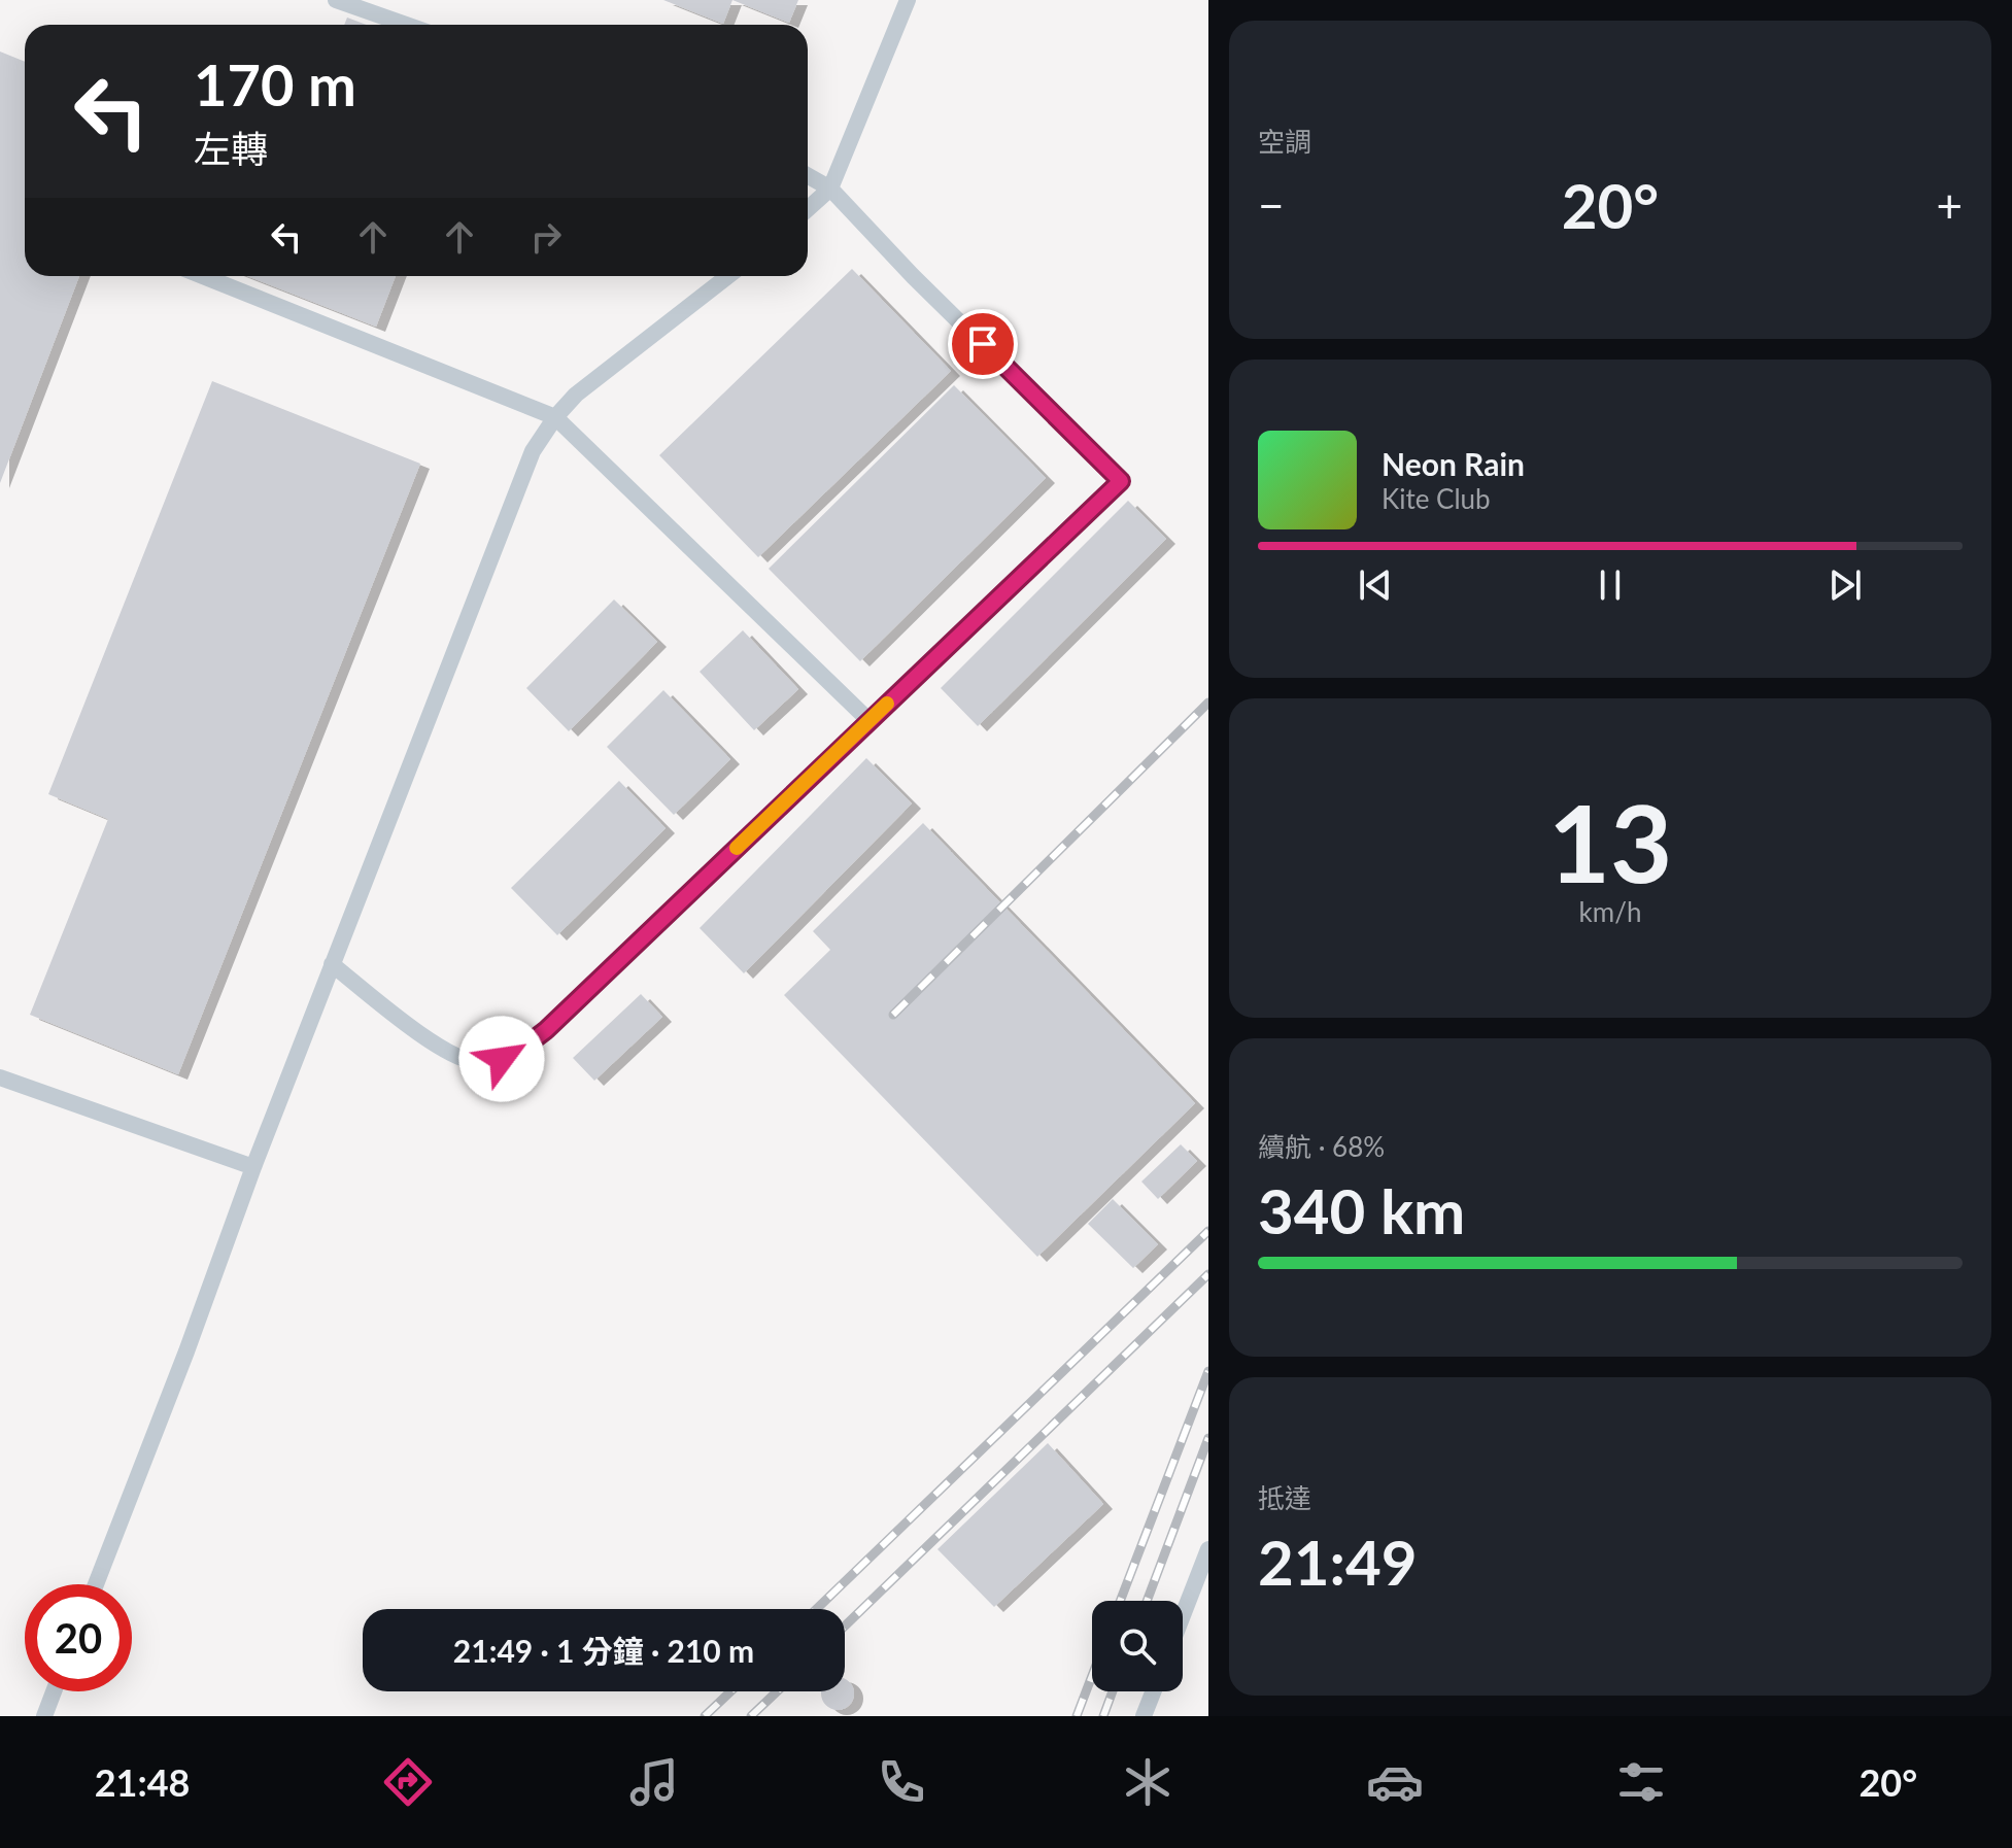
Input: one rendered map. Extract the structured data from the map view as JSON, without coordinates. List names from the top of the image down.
{
  "page": {
    "tile": [
      "空調",
      ["13", "km/h"],
      ["續航 · 68%", "340 km"],
      ["抵達", "21:49"]
    ],
    "turn": ["170 m", "左轉"],
    "heat": ["−", "20°", "+"],
    "song": ["Neon Rain", "Kite Club"],
    "limit": "20",
    "trip": "21:49 · 1 分鐘 · 210 m",
    "tabs": ["21:48", "20°"]
  }
}
